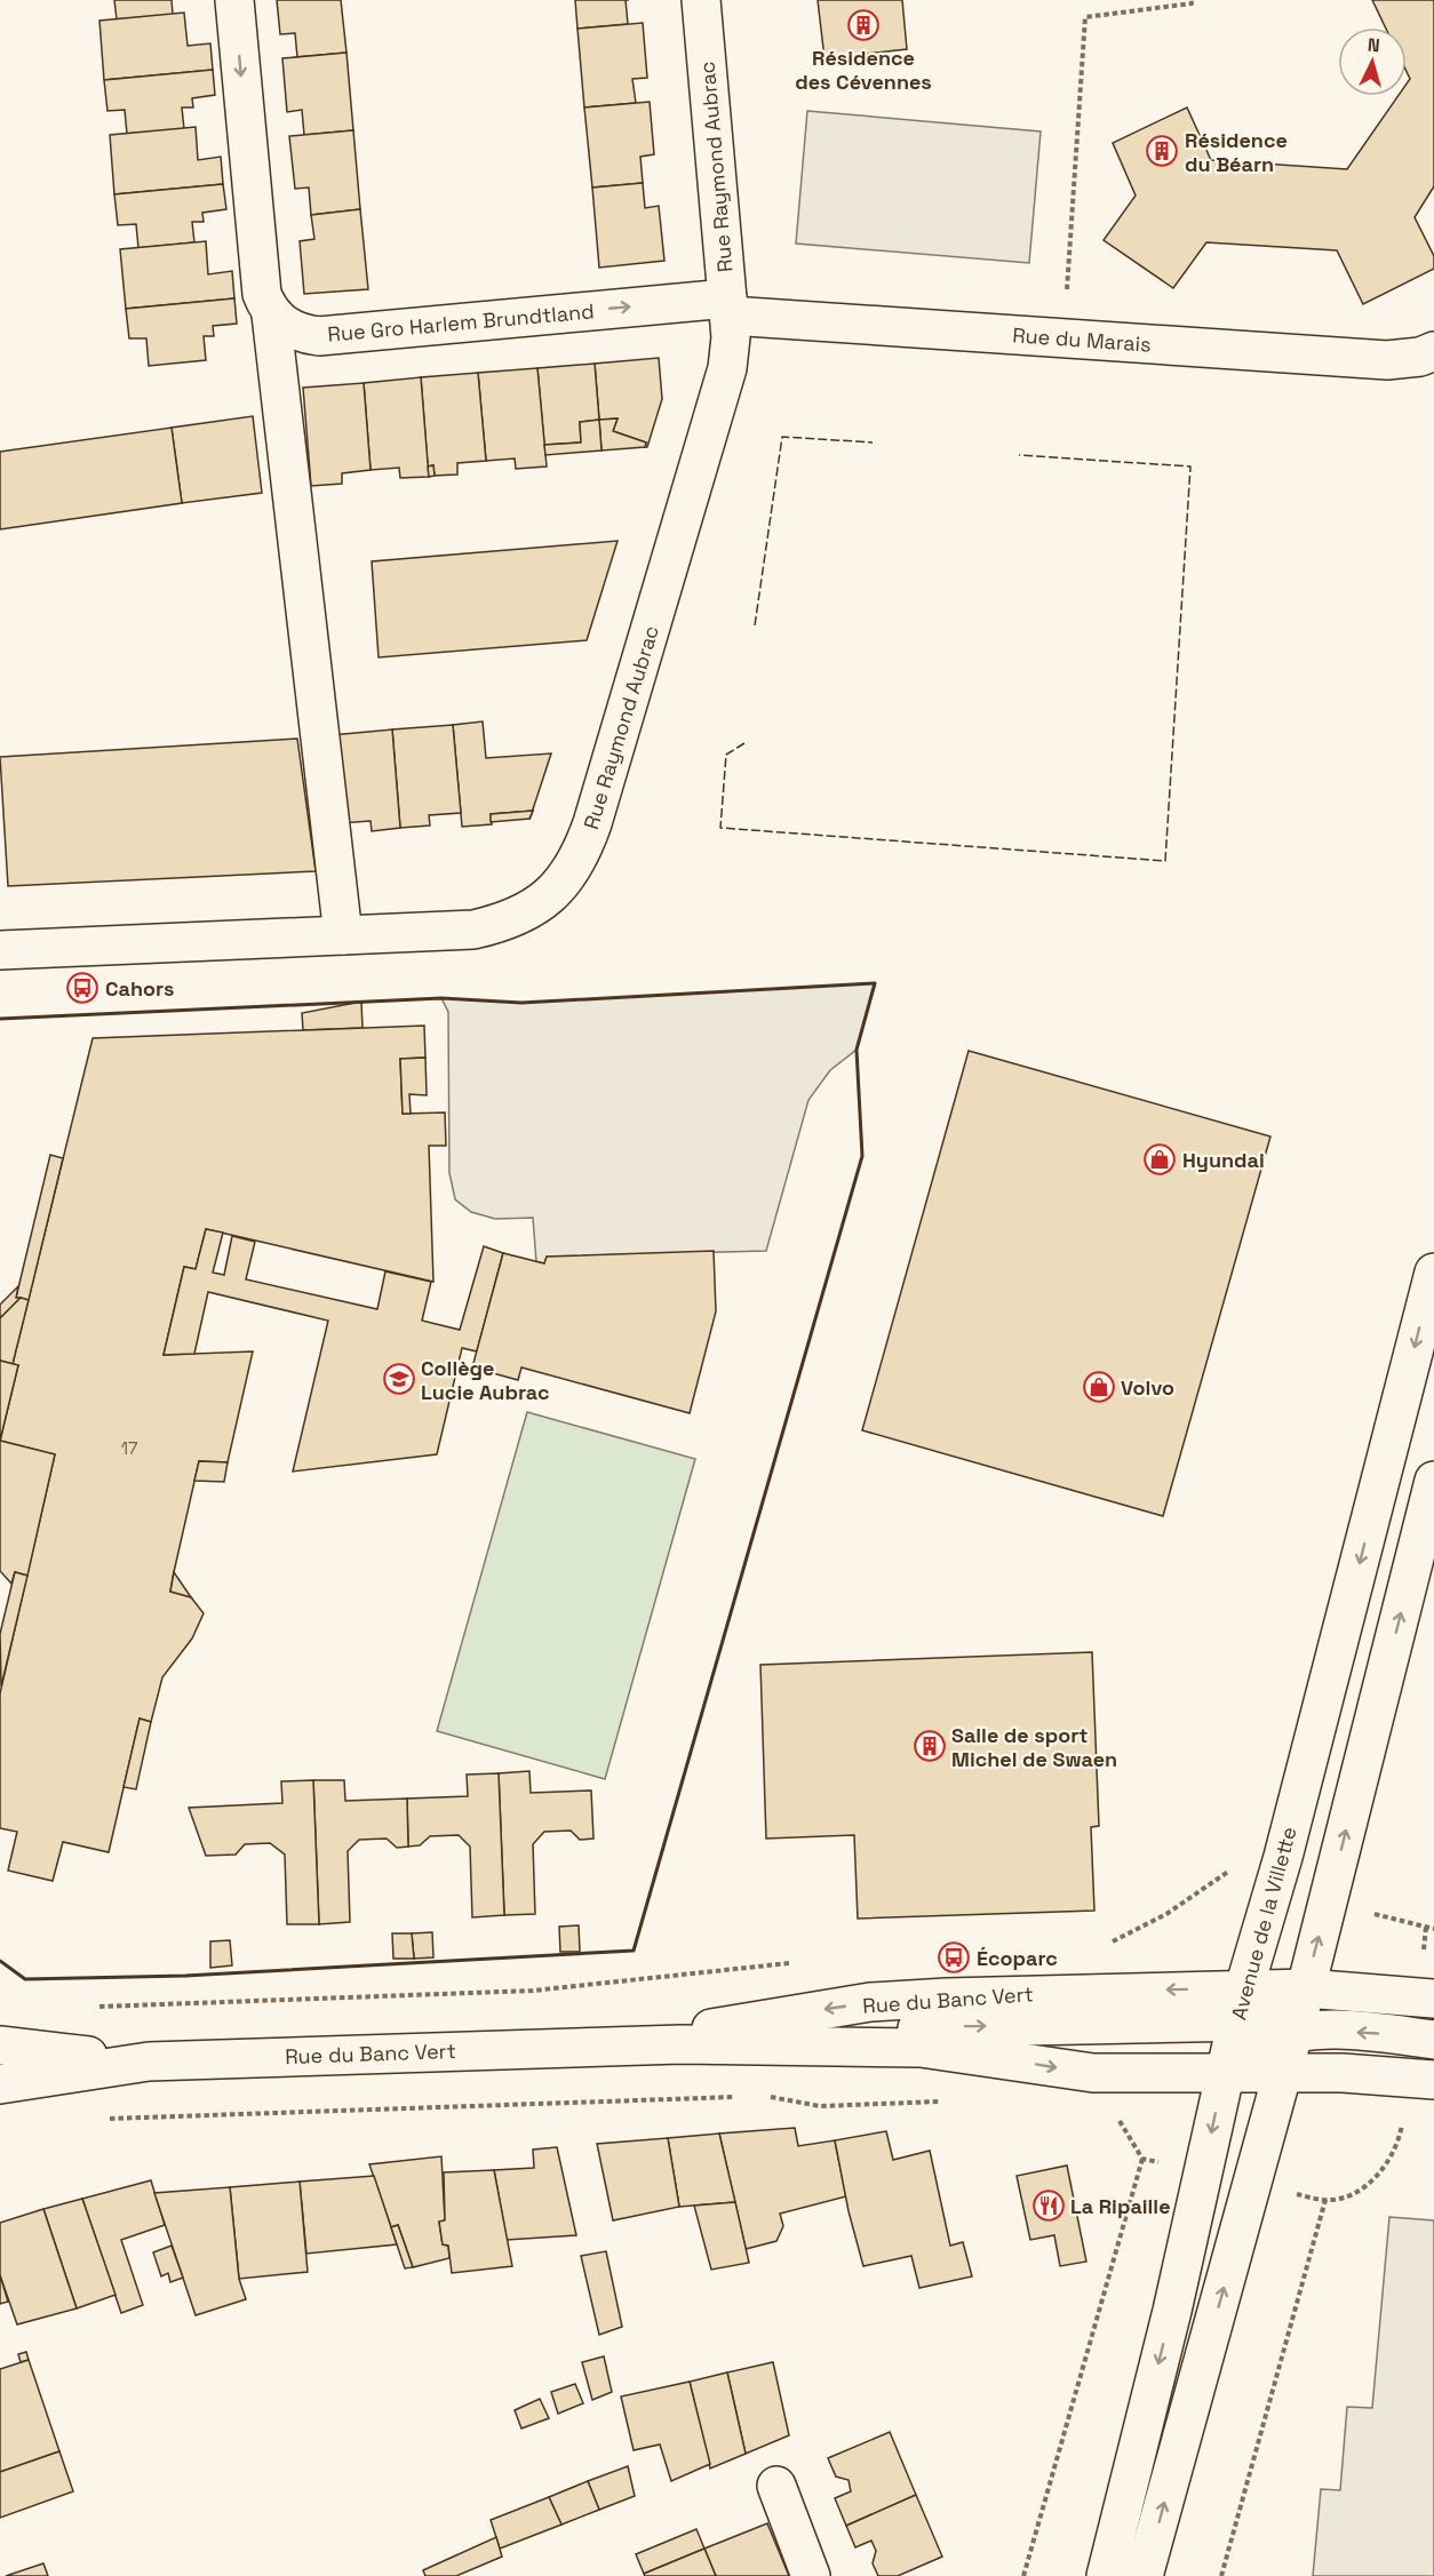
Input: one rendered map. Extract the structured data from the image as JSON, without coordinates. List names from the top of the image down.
{
  "streets": {
    "street": [
      "Rue Raymond Aubrac",
      "Rue Gro Harlem Brundtland",
      "Rue du Marais",
      "Avenue de la Villette",
      "Rue du Banc Vert"
    ]
  },
  "crossings": [
    ["Rue Raymond Aubrac", "Rue Gro Harlem Brundtland"],
    ["Rue Raymond Aubrac", "Rue du Marais"],
    ["Rue Gro Harlem Brundtland", "Rue du Marais"],
    ["Avenue de la Villette", "Rue du Banc Vert"]
  ],
  "one_way": ["Rue Gro Harlem Brundtland"],
  "places": {
    "building": ["Résidence des Cévennes", "Résidence du Béarn", "Salle de sport Michel de Swaen"],
    "bus stop": ["Cahors", "Écoparc"],
    "shop": ["Hyundai", "Volvo"],
    "school or university": ["Collège Lucie Aubrac"],
    "restaurant": ["La Ripaille"]
  },
  "house_numbers": ["17"],
  "north": "top"
}
